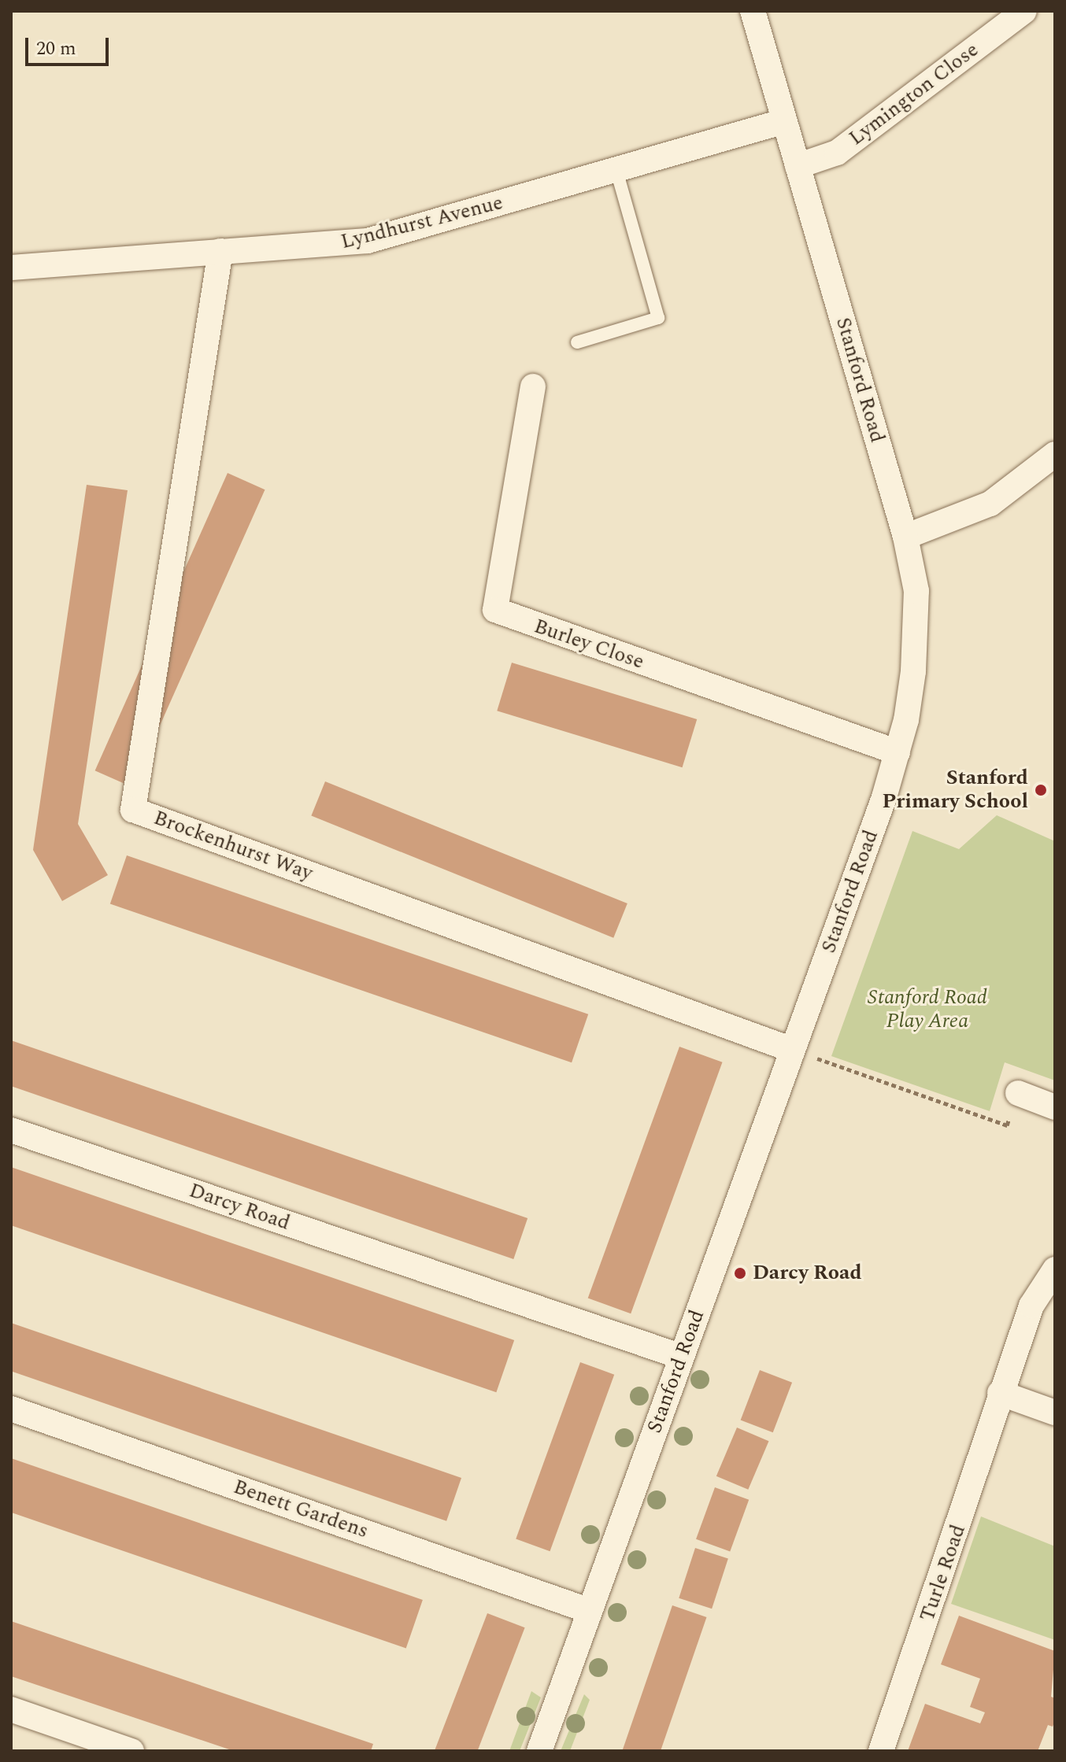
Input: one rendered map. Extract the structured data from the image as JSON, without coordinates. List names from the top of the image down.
{
  "streets": {
    "street": [
      "Lymington Close",
      "Lyndhurst Avenue",
      "Stanford Road",
      "Burley Close",
      "Brockenhurst Way",
      "Darcy Road",
      "Benett Gardens",
      "Turle Road"
    ]
  },
  "crossings": [
    ["Lymington Close", "Stanford Road"],
    ["Lyndhurst Avenue", "Stanford Road"],
    ["Lyndhurst Avenue", "Brockenhurst Way"],
    ["Stanford Road", "Burley Close"],
    ["Stanford Road", "Brockenhurst Way"],
    ["Stanford Road", "Darcy Road"],
    ["Stanford Road", "Benett Gardens"]
  ],
  "parks": ["Stanford Road Play Area"],
  "places": ["Stanford Primary School", "Darcy Road"],
  "scale_bar": "20 m"
}
